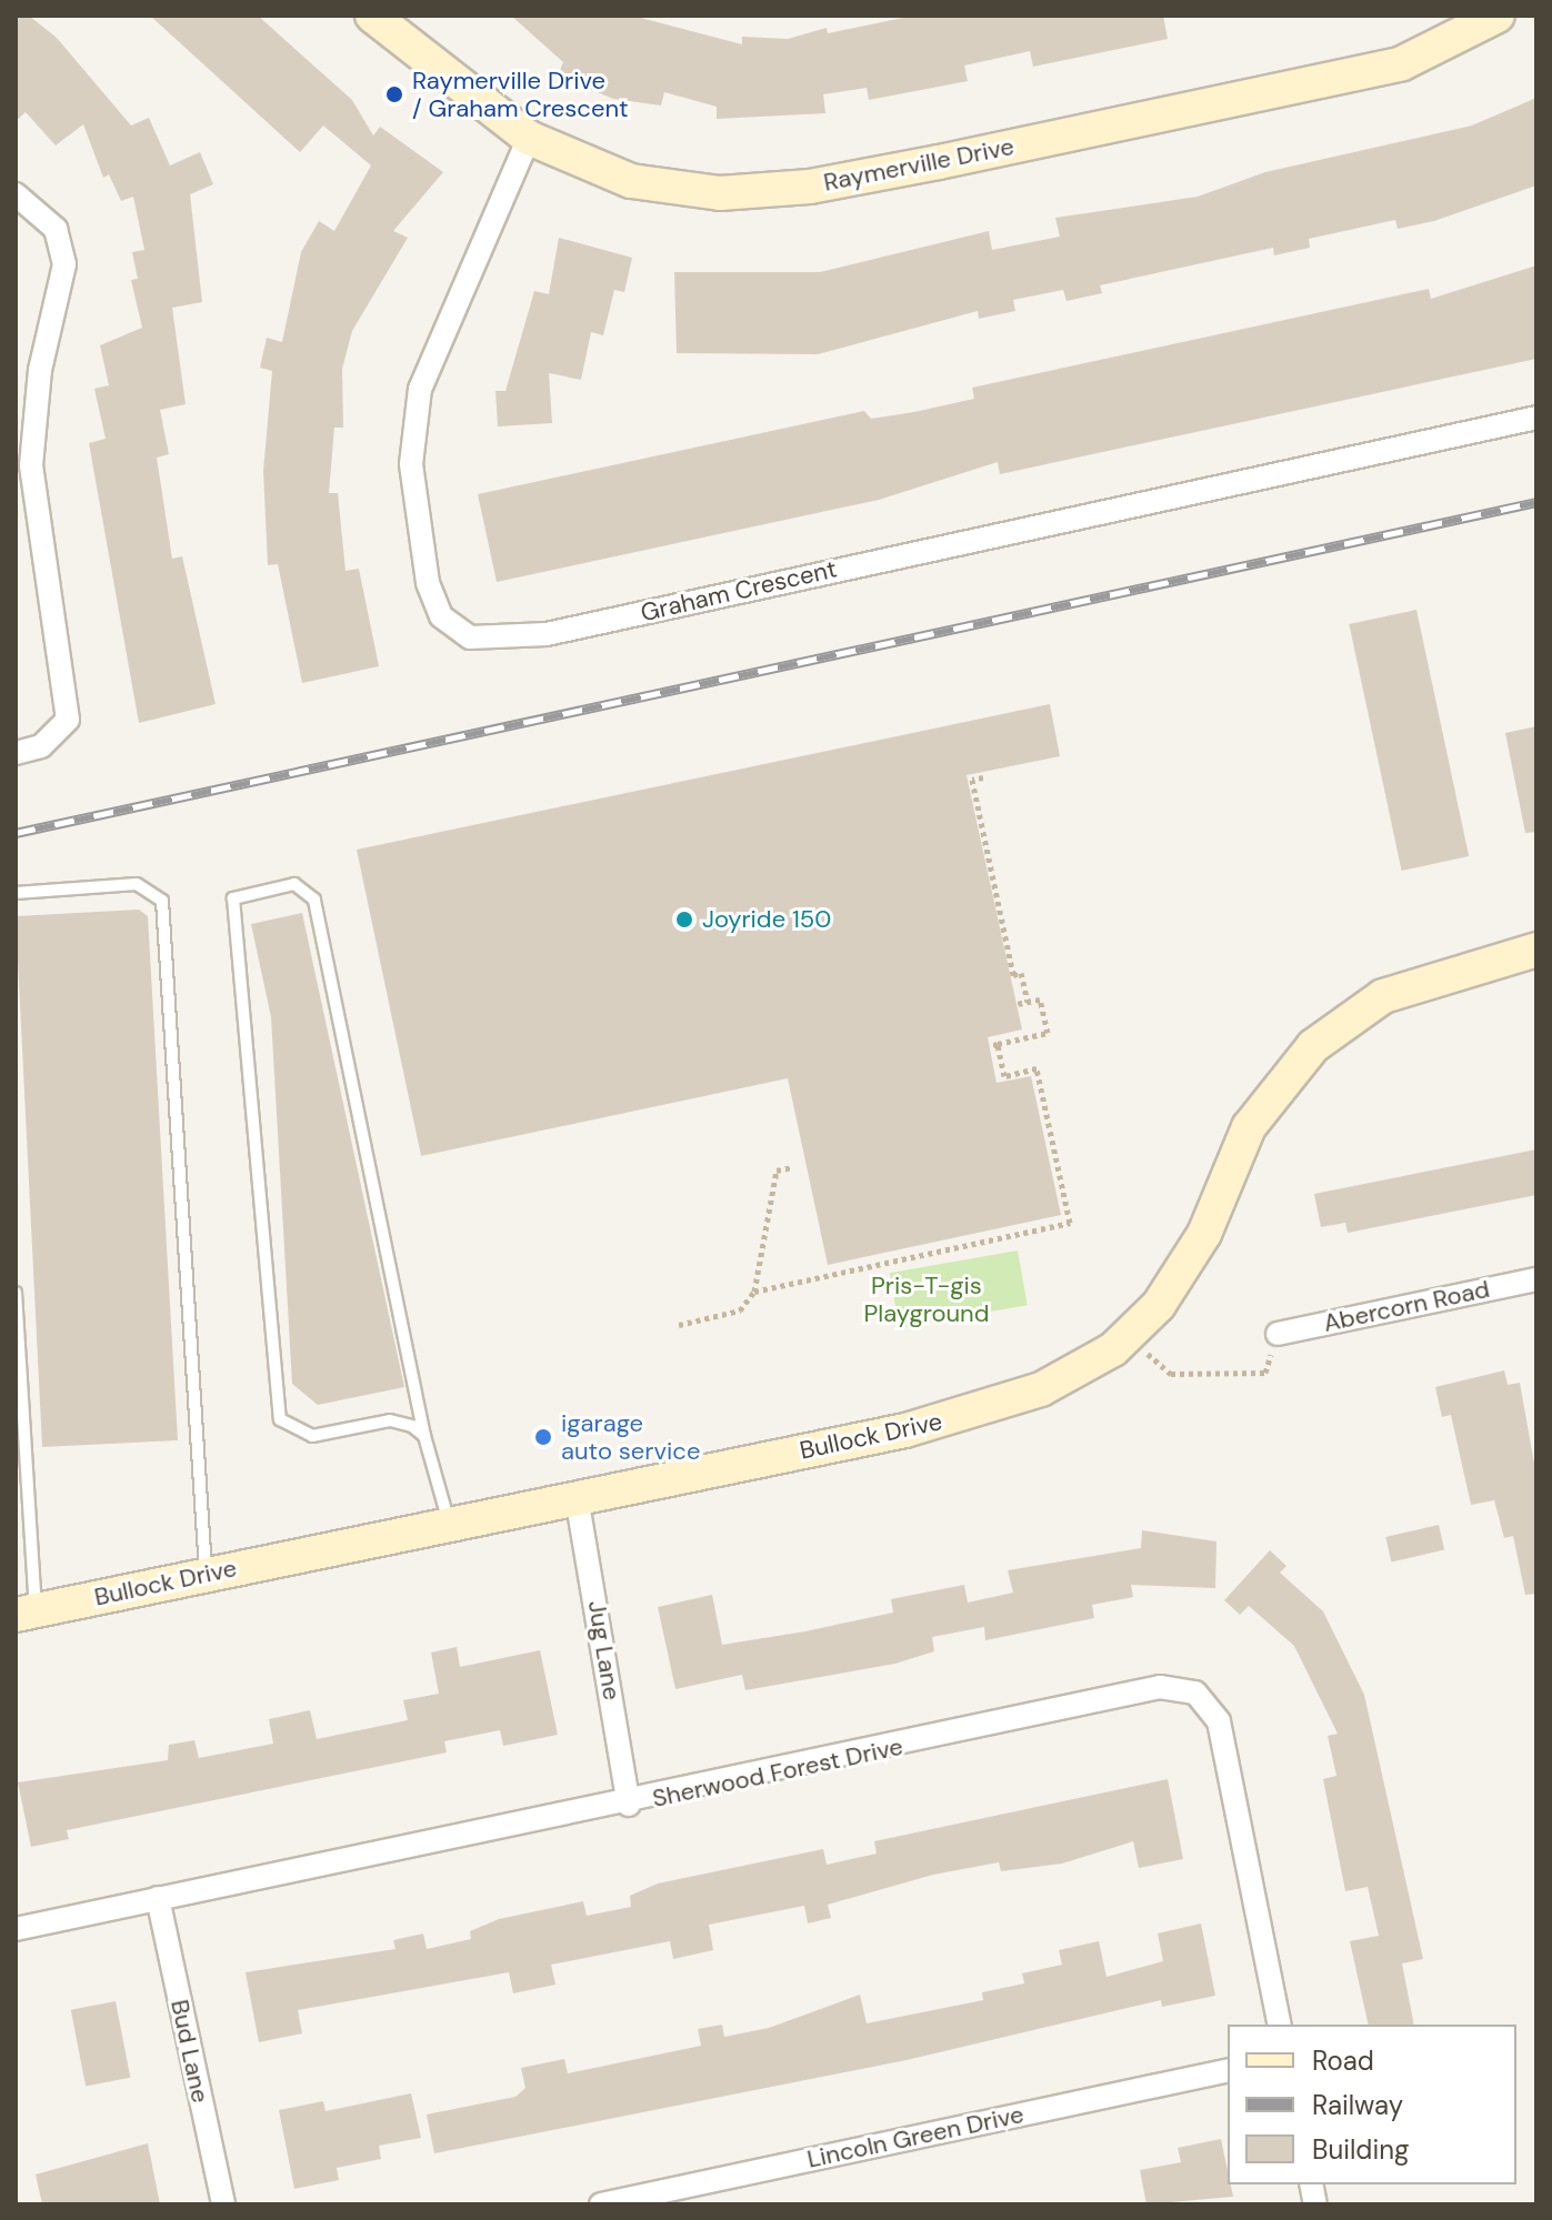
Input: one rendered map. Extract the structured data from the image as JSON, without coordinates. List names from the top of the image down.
{
  "streets": {
    "street": [
      "Raymerville Drive",
      "Graham Crescent",
      "Abercorn Road",
      "Bullock Drive",
      "Jug Lane",
      "Sherwood Forest Drive",
      "Bud Lane",
      "Lincoln Green Drive"
    ]
  },
  "crossings": [
    ["Raymerville Drive", "Graham Crescent"],
    ["Bullock Drive", "Jug Lane"],
    ["Jug Lane", "Sherwood Forest Drive"],
    ["Sherwood Forest Drive", "Bud Lane"]
  ],
  "parks": ["Pris-T-gis Playground"],
  "places": ["Raymerville Drive / Graham Crescent", "Joyride 150", "igarage auto service"],
  "legend": ["Road", "Railway", "Building"]
}
